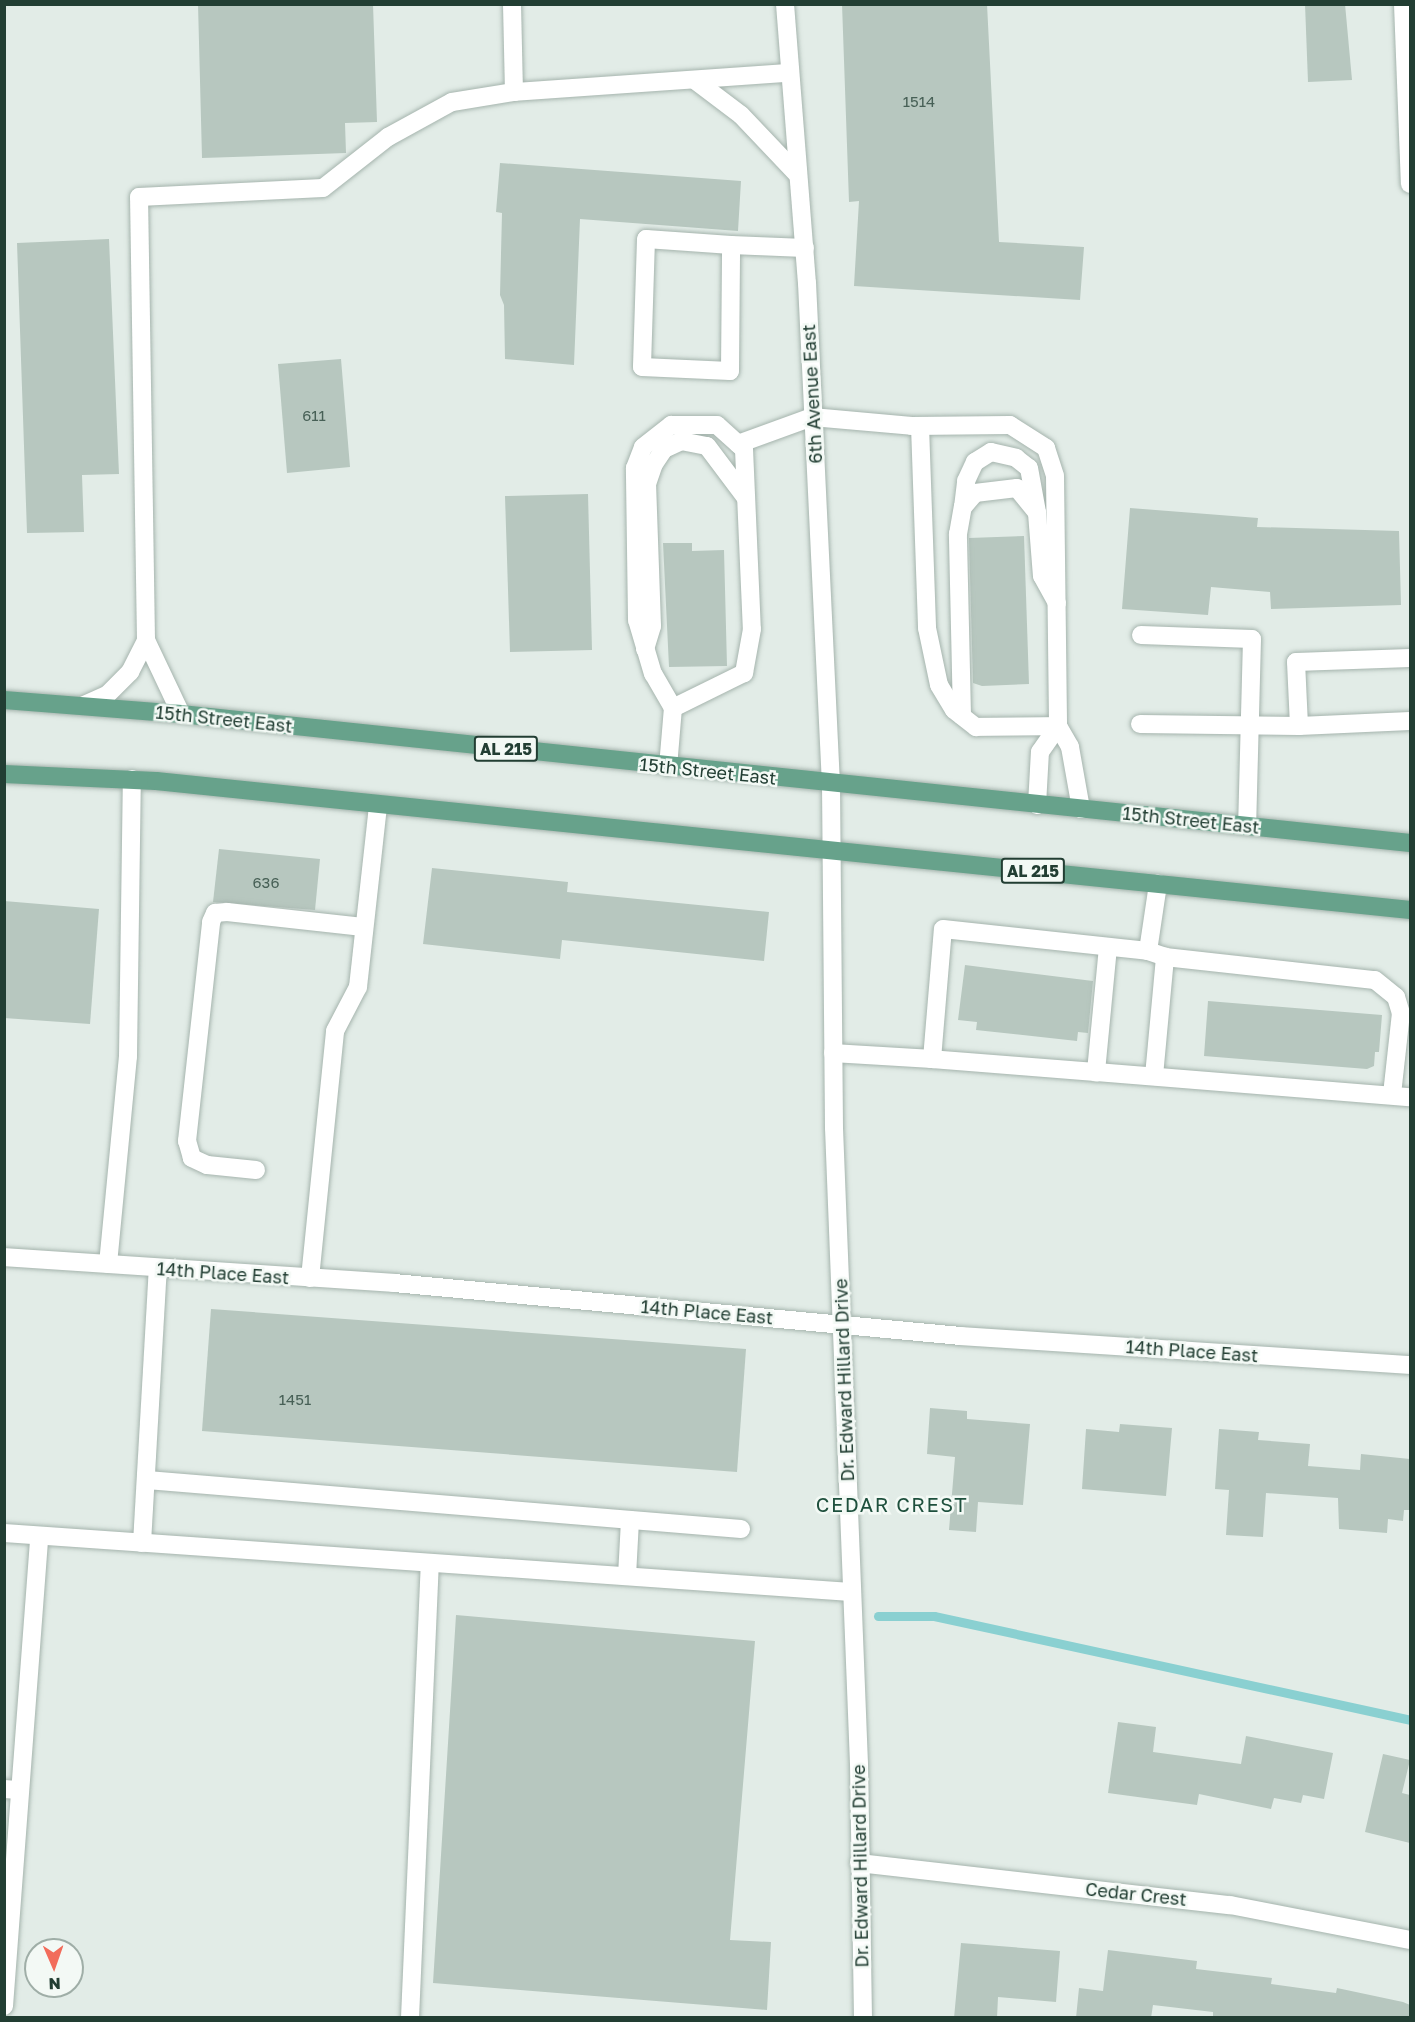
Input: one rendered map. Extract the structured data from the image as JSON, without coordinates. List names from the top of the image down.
{
  "streets": {
    "main road": ["15th Street East", "AL 215"],
    "street": [
      "6th Avenue East",
      "14th Place East",
      "Dr. Edward Hillard Drive",
      "Cedar Crest"
    ]
  },
  "crossings": [
    ["6th Avenue East", "15th Street East"],
    ["6th Avenue East", "AL 215"],
    ["6th Avenue East", "Dr. Edward Hillard Drive"],
    ["AL 215", "Dr. Edward Hillard Drive"],
    ["14th Place East", "Dr. Edward Hillard Drive"],
    ["Dr. Edward Hillard Drive", "Cedar Crest"]
  ],
  "districts": ["CEDAR CREST"],
  "house_numbers": [
    "1514",
    "611",
    "636",
    "1451"
  ],
  "north": "bottom"
}
